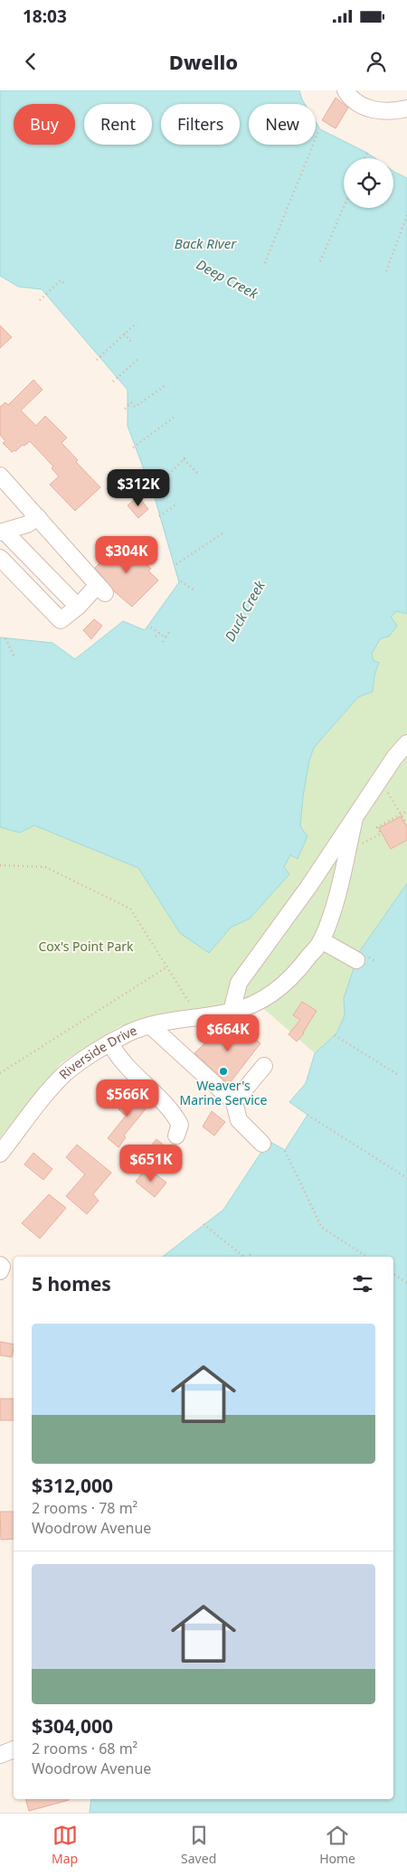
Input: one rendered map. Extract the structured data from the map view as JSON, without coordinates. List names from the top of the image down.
{
  "streets": {
    "street": ["Riverside Drive"]
  },
  "water": ["Back River", "Deep Creek", "Duck Creek"],
  "parks": ["Cox's Point Park"],
  "places": ["Weaver's Marine Service"],
  "page": {
    "status": "18:03",
    "header": "Dwello",
    "chip": [
      "Buy",
      "Rent",
      "Filters",
      "New"
    ],
    "price": [
      "$312K",
      "$304K",
      "$664K",
      "$566K",
      "$651K"
    ],
    "heading": "5 homes",
    "list": [
      {
        "name": "$312,000",
        "note": "2 rooms · 78 m² · Woodrow Avenue"
      },
      {
        "name": "$304,000",
        "note": "2 rooms · 68 m² · Woodrow Avenue"
      }
    ],
    "tabs": ["Map", "Saved", "Home"]
  }
}
